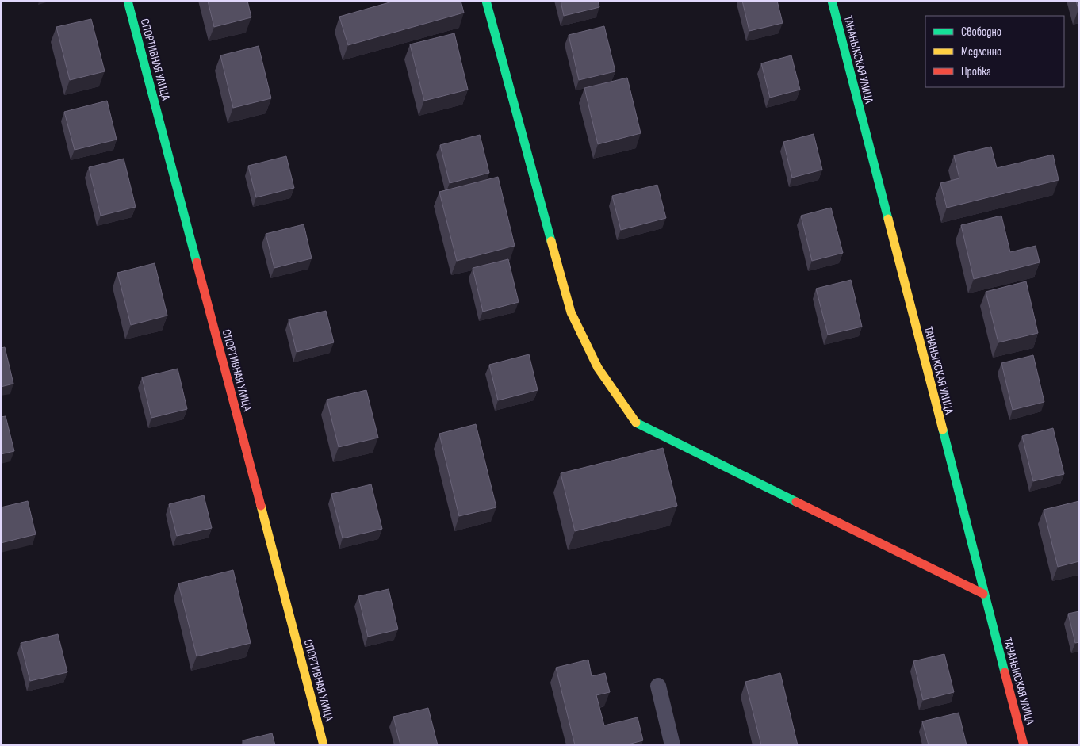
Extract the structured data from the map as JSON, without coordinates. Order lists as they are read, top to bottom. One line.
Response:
{"streets":{"street":["СПОРТИВНАЯ УЛИЦА","ТАНАНЫКСКАЯ УЛИЦА"]},"legend":["Свободно","Медленно","Пробка"]}
